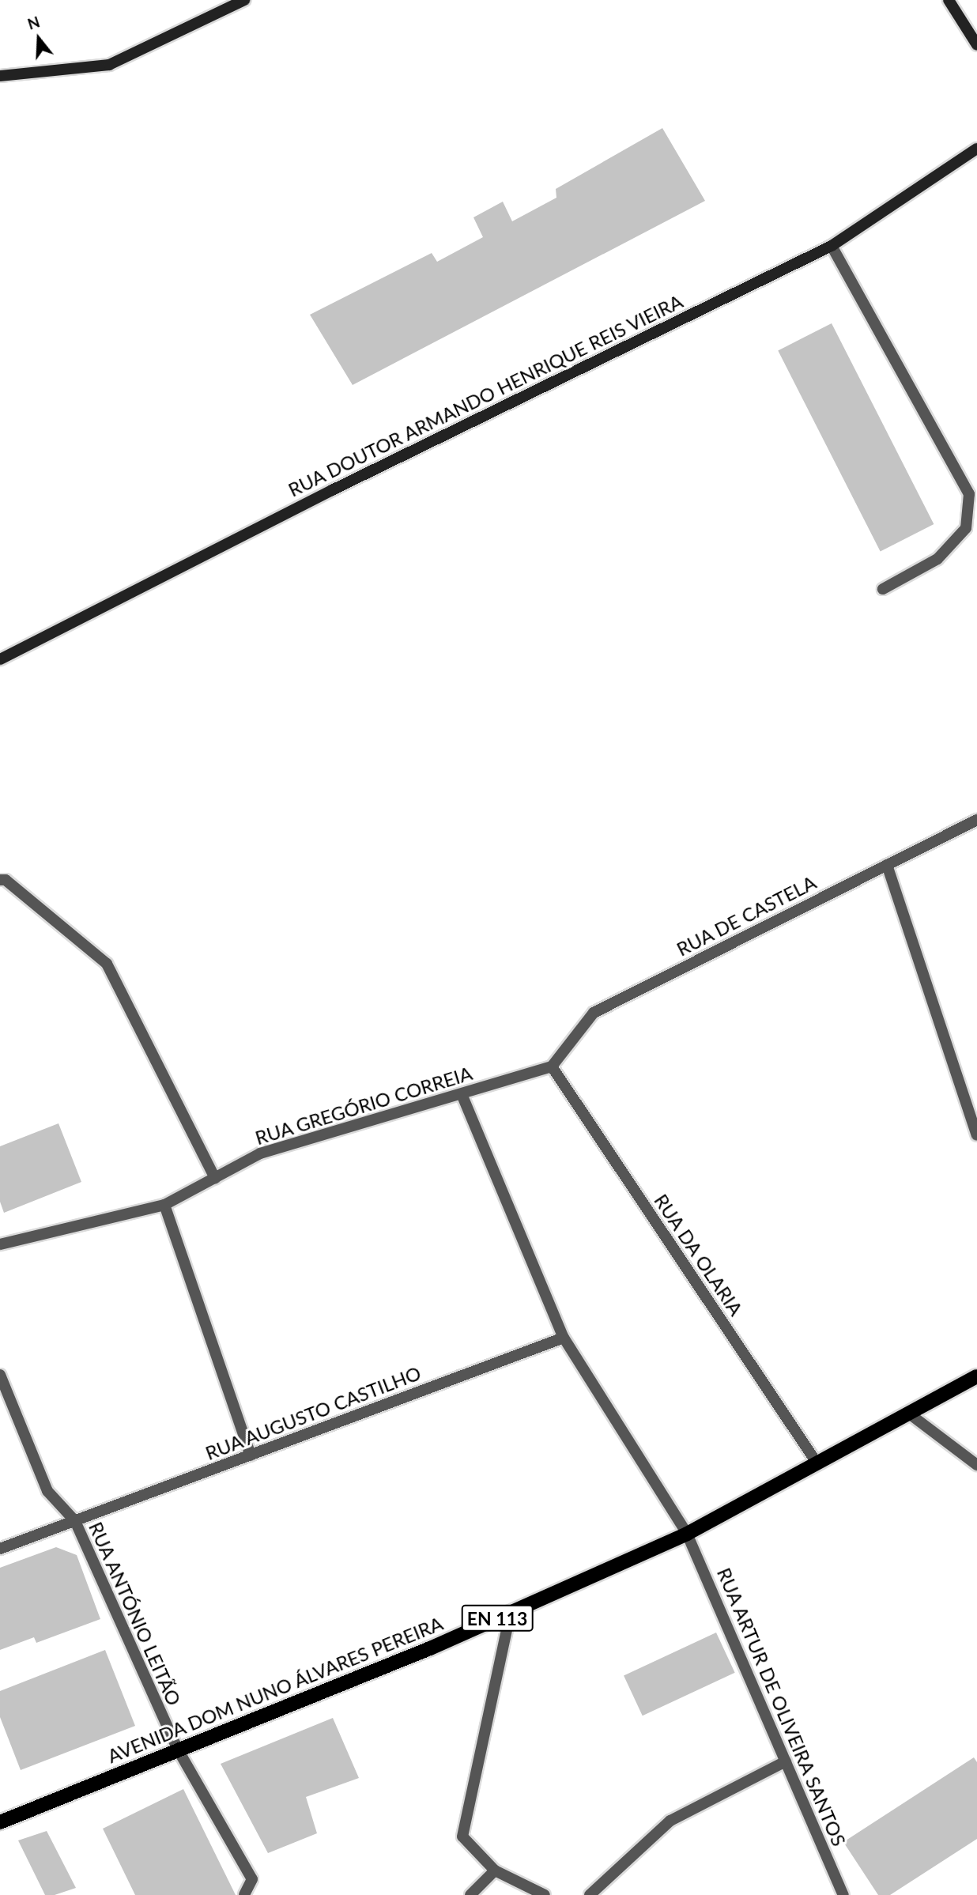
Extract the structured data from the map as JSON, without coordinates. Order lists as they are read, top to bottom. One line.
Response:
{"streets":{"main road":["EN 113","AVENIDA DOM NUNO ÁLVARES PEREIRA"],"street":["RUA DOUTOR ARMANDO HENRIQUE REIS VIEIRA","RUA DE CASTELA","RUA GREGÓRIO CORREIA","RUA DA OLARIA","RUA AUGUSTO CASTILHO","RUA ANTÓNIO LEITÃO","RUA ARTUR DE OLIVEIRA SANTOS"]},"crossings":[["RUA DE CASTELA","RUA GREGÓRIO CORREIA"],["RUA DE CASTELA","RUA DA OLARIA"],["RUA GREGÓRIO CORREIA","RUA DA OLARIA"],["RUA GREGÓRIO CORREIA","RUA ARTUR DE OLIVEIRA SANTOS"],["RUA DA OLARIA","AVENIDA DOM NUNO ÁLVARES PEREIRA"],["RUA AUGUSTO CASTILHO","RUA ANTÓNIO LEITÃO"],["RUA AUGUSTO CASTILHO","RUA ARTUR DE OLIVEIRA SANTOS"],["RUA ANTÓNIO LEITÃO","AVENIDA DOM NUNO ÁLVARES PEREIRA"],["AVENIDA DOM NUNO ÁLVARES PEREIRA","RUA ARTUR DE OLIVEIRA SANTOS"]],"north":"top"}
